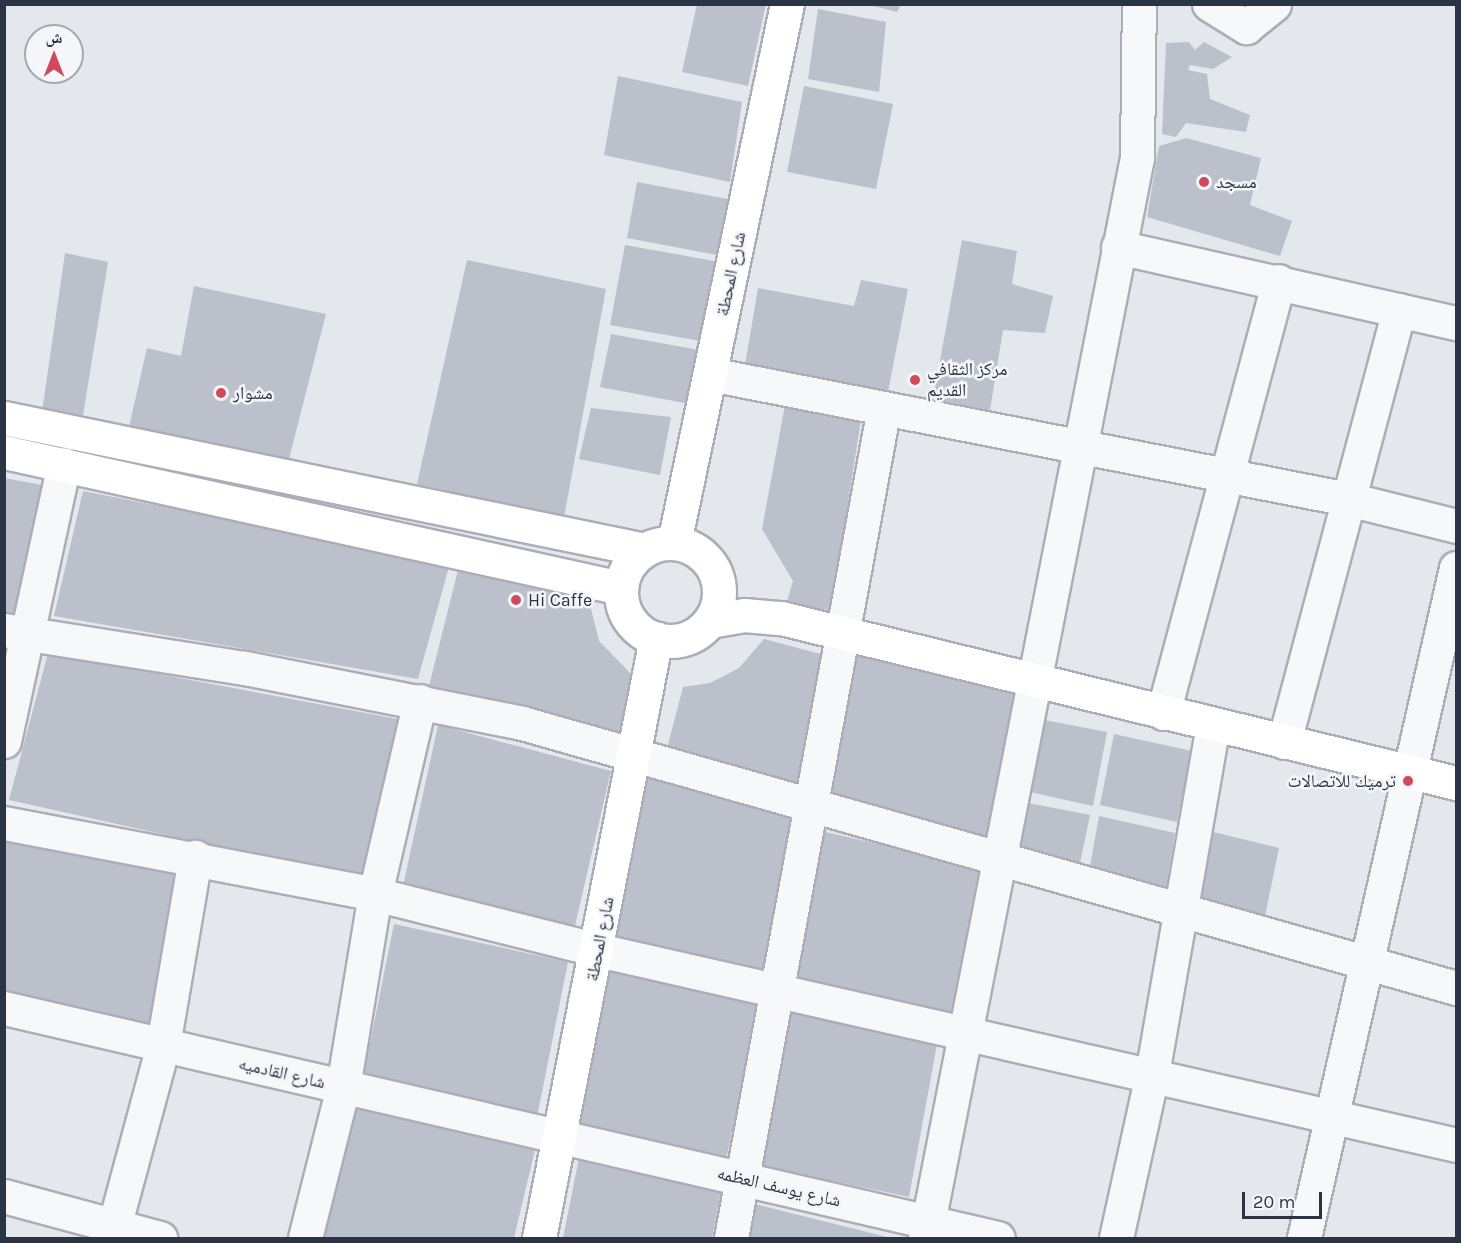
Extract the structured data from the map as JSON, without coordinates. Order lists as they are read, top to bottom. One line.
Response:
{"streets":{"main road":["شارع المحطة"],"street":["شارع القادميه","شارع يوسف العظمه"]},"crossings":[["شارع المحطة","شارع القادميه"],["شارع المحطة","شارع يوسف العظمه"],["شارع القادميه","شارع يوسف العظمه"]],"places":["مسجد","مركز الثقافي القديم","مشوار","Hi Caffe","ترميك للاتصالات"],"scale_bar":"20 m","north":"top"}
